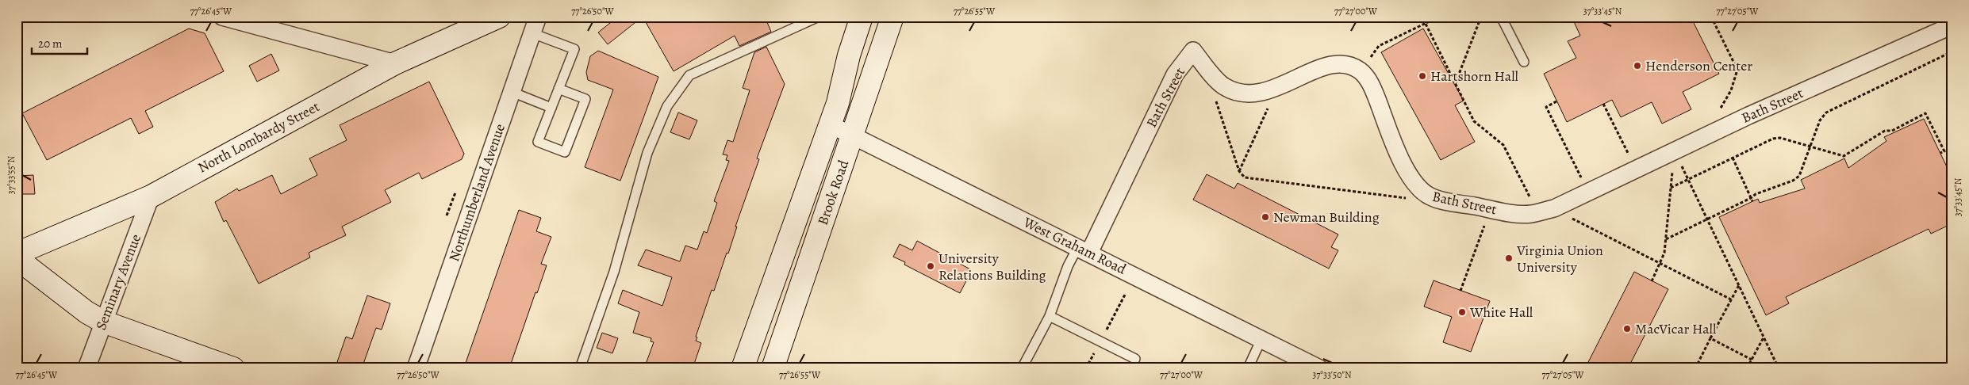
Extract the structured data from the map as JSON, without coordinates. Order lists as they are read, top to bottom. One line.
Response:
{"streets":{"main road":["North Lombardy Street","Brook Road"],"street":["Bath Street","Northumberland Avenue","West Graham Road","Seminary Avenue"]},"crossings":[["Bath Street","West Graham Road"],["North Lombardy Street","Seminary Avenue"],["Brook Road","West Graham Road"]],"places":["Henderson Center","Hartshorn Hall","Newman Building","Virginia Union University","University Relations Building","White Hall","MacVicar Hall"],"scale_bar":"20 m","coordinates":["77°26'45\"W","77°26'50\"W","77°26'55\"W","77°27'00\"W","37°33'45\"N","77°27'05\"W","37°33'55\"N","37°33'50\"N"]}
